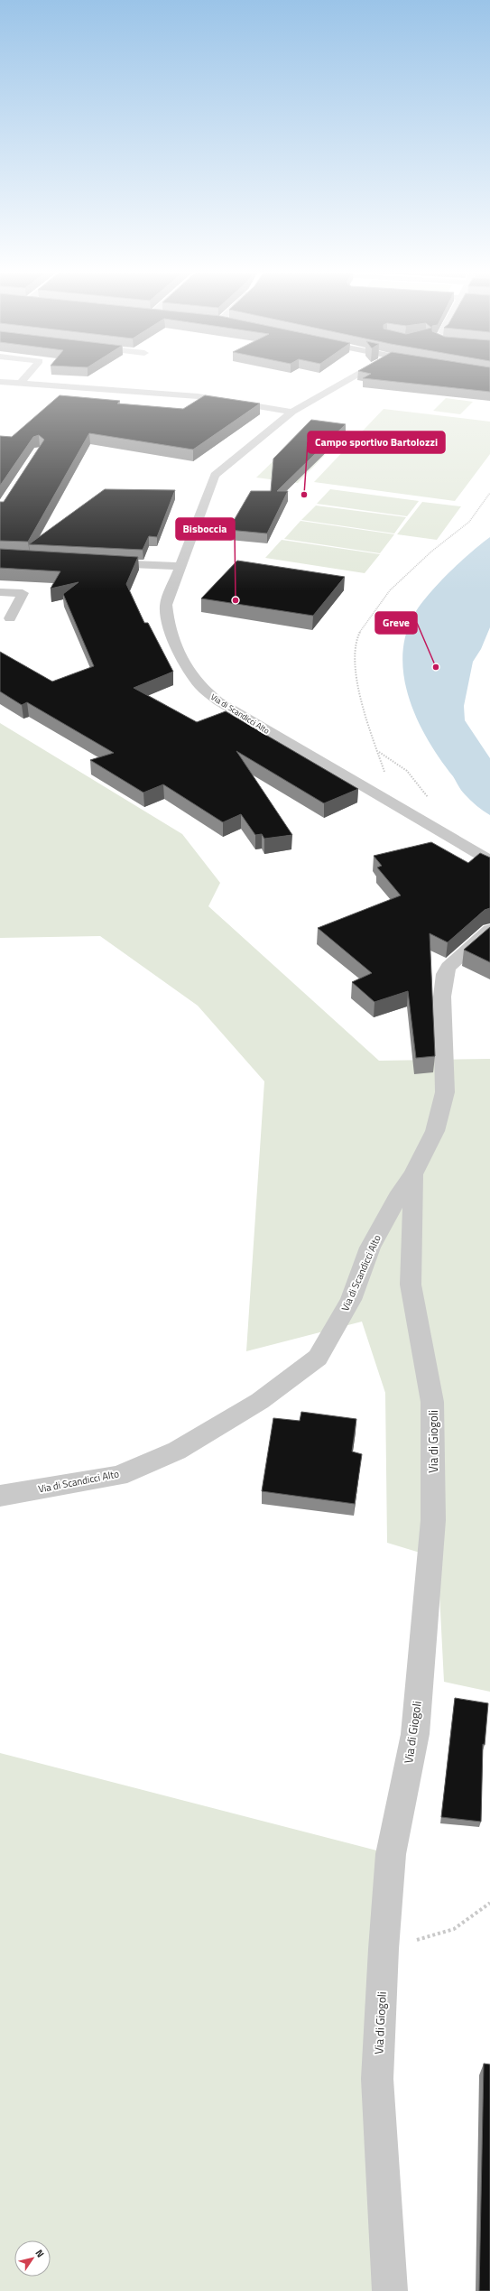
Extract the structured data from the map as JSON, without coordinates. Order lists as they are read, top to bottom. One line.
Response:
{"streets":{"street":["Via di Scandicci Alto","Via di Giogoli"]},"crossings":[["Via di Scandicci Alto","Via di Giogoli"]],"places":["Campo sportivo Bartolozzi","Bisboccia","Greve"],"north":"top right"}
